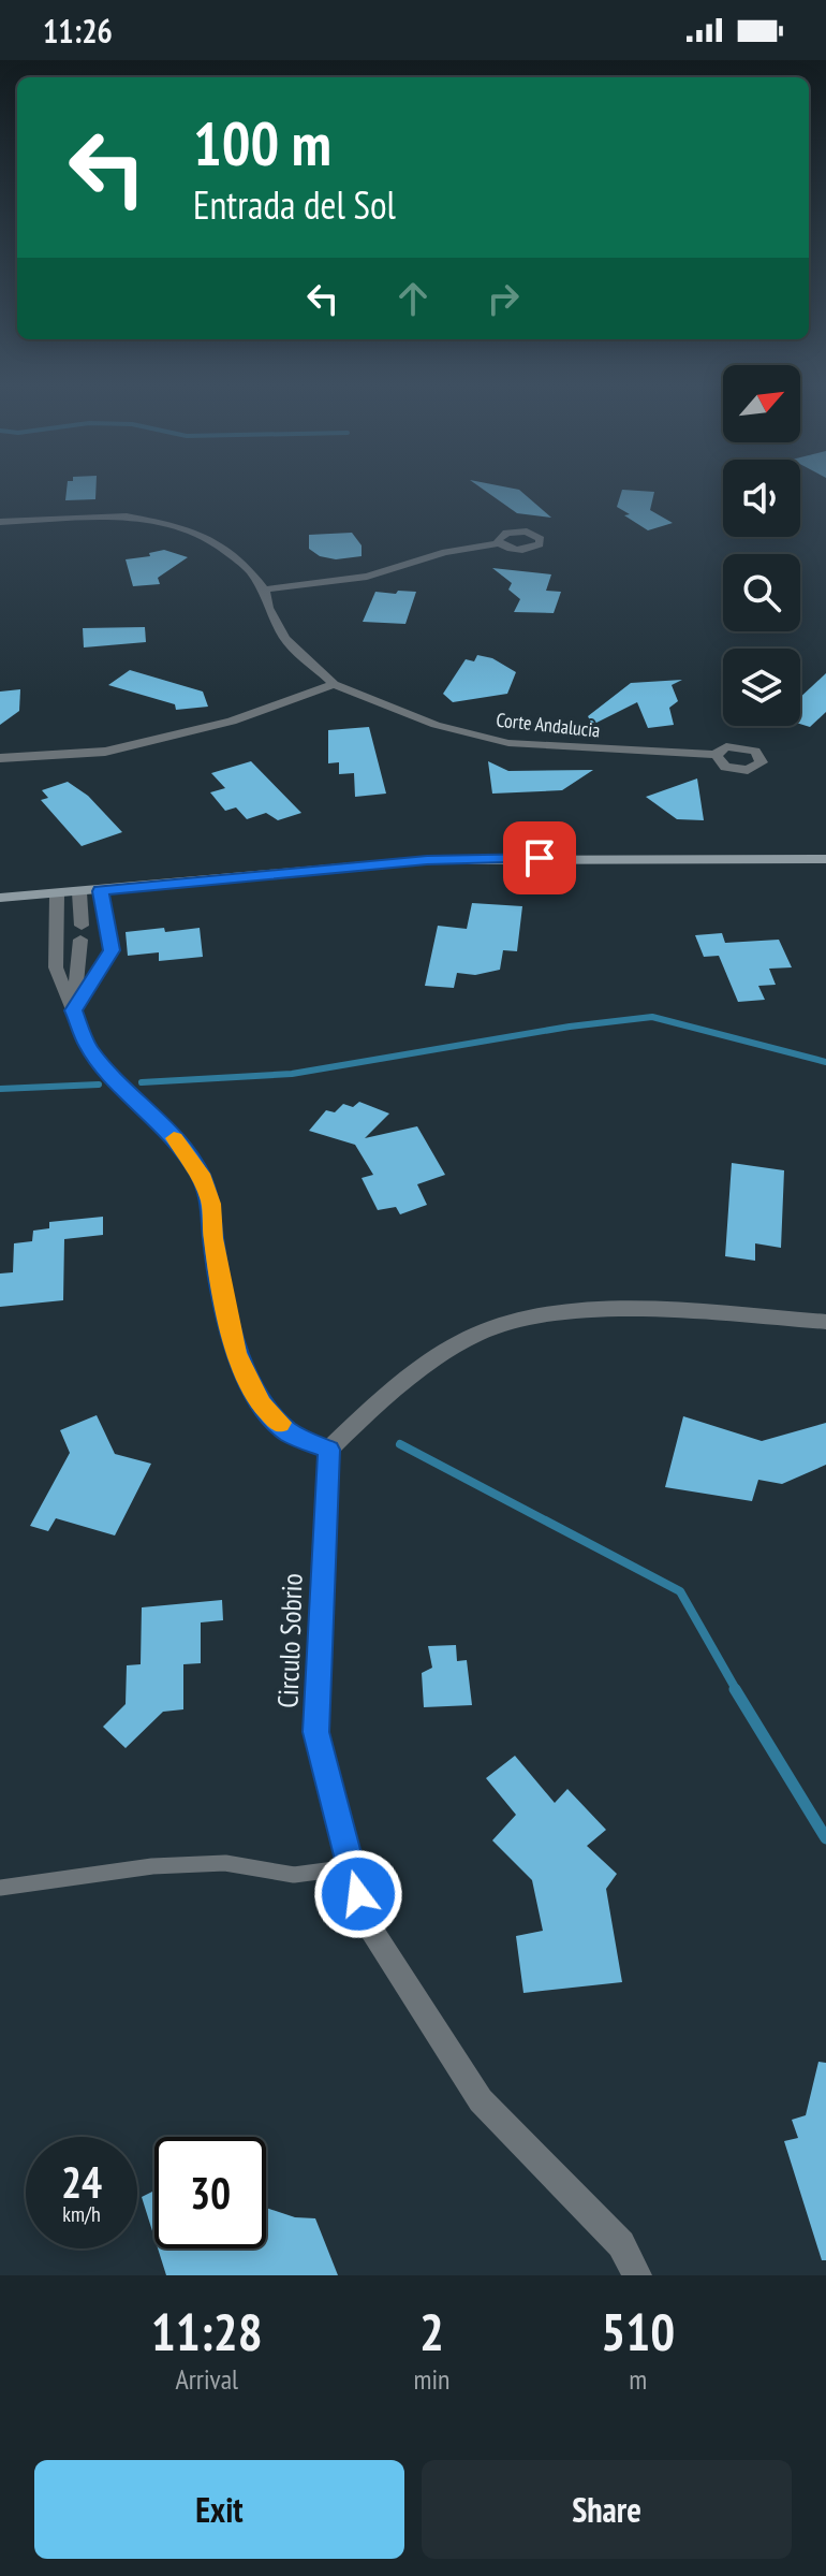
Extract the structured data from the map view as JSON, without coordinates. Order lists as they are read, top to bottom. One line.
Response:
{"streets":{"street":["Corte Andalucia","Circulo Sobrio"]},"north":"top right","page":{"status":"11:26","turn":["100 m","Entrada del Sol"],"speed":"24 km/h","limit":"30","eta":["11:28","Arrival","2","min","510","m"],"buttons":["Exit","Share"]}}
